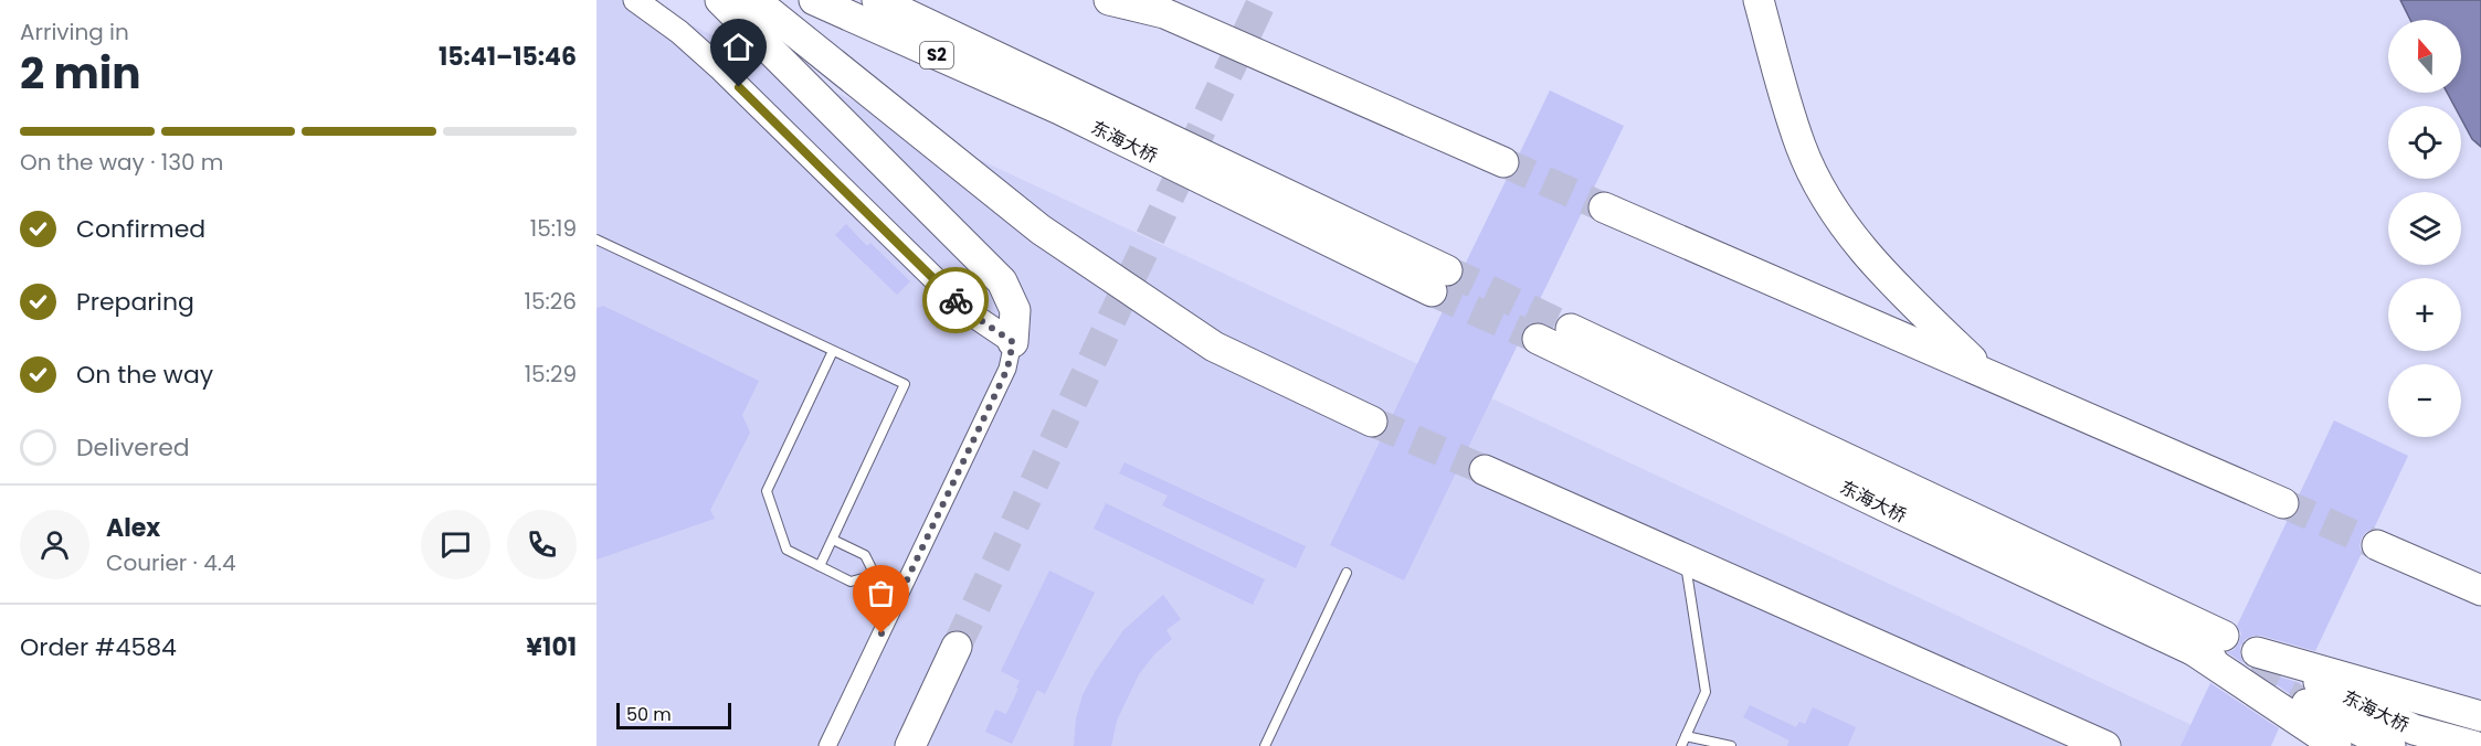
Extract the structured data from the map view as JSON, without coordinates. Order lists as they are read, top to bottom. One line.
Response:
{"streets":{"highway":["S2","东海大桥"]},"scale_bar":"50 m","north":"top","page":{"heading":["2 min","Arriving in","15:41–15:46"],"panel":["Alex","Courier · 4.4","Order #4584","¥101"],"map_buttons":["+","−"],"bar":"On the way · 130 m","list":[["Confirmed","15:19"],["Preparing","15:26"],["On the way","15:29"],"Delivered"],"scale":"50 m"}}
